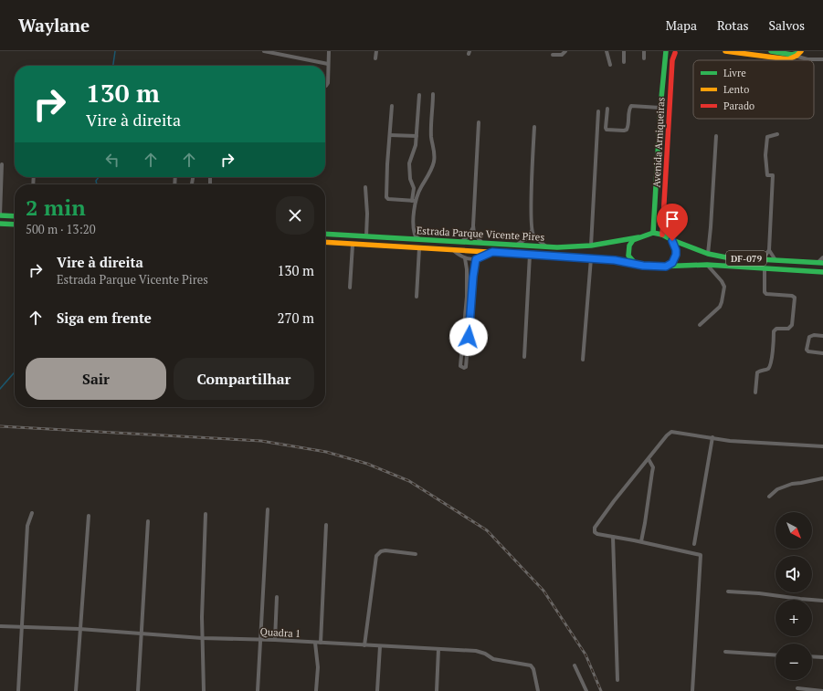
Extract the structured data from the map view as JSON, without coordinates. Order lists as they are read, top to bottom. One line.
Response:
{"streets":{"main road":["Avenida Arniqueiras","Estrada Parque Vicente Pires","DF-079"],"street":["Quadra 1"]},"crossings":[["Avenida Arniqueiras","Estrada Parque Vicente Pires"],["Avenida Arniqueiras","DF-079"],["Estrada Parque Vicente Pires","DF-079"]],"legend":["Livre","Lento","Parado"],"north":"bottom right","page":{"header":"Waylane","nav":["Mapa","Rotas","Salvos"],"turn":["130 m","Vire à direita"],"heading":["2 min","500 m · 13:20"],"list":[{"name":"Vire à direita","note":"Estrada Parque Vicente Pires","value":"130 m"},{"name":"Siga em frente","value":"270 m"}],"buttons":["Sair","Compartilhar"],"map_buttons":["+","−"]}}
